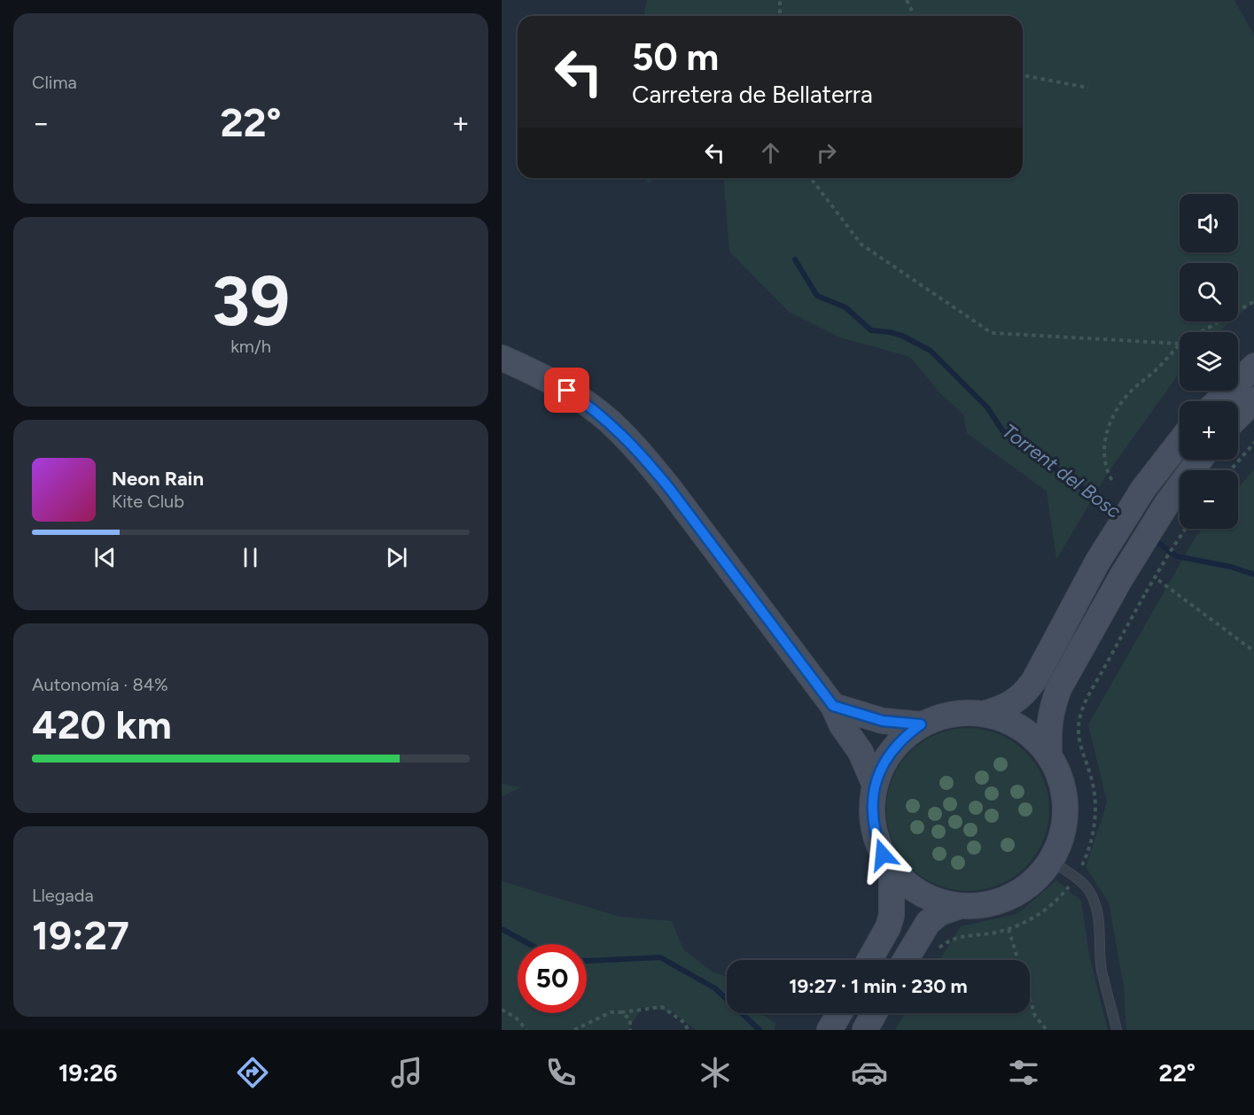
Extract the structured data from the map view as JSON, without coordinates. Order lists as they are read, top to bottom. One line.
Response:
{"water":["Torrent del Bosc"],"page":{"tile":["Clima",["39","km/h"],["Autonomía · 84%","420 km"],["Llegada","19:27"]],"turn":["50 m","Carretera de Bellaterra"],"heat":["−","22°","+"],"map_buttons":["+","−"],"song":["Neon Rain","Kite Club"],"limit":"50","trip":"19:27 · 1 min · 230 m","tabs":["19:26","22°"]}}
